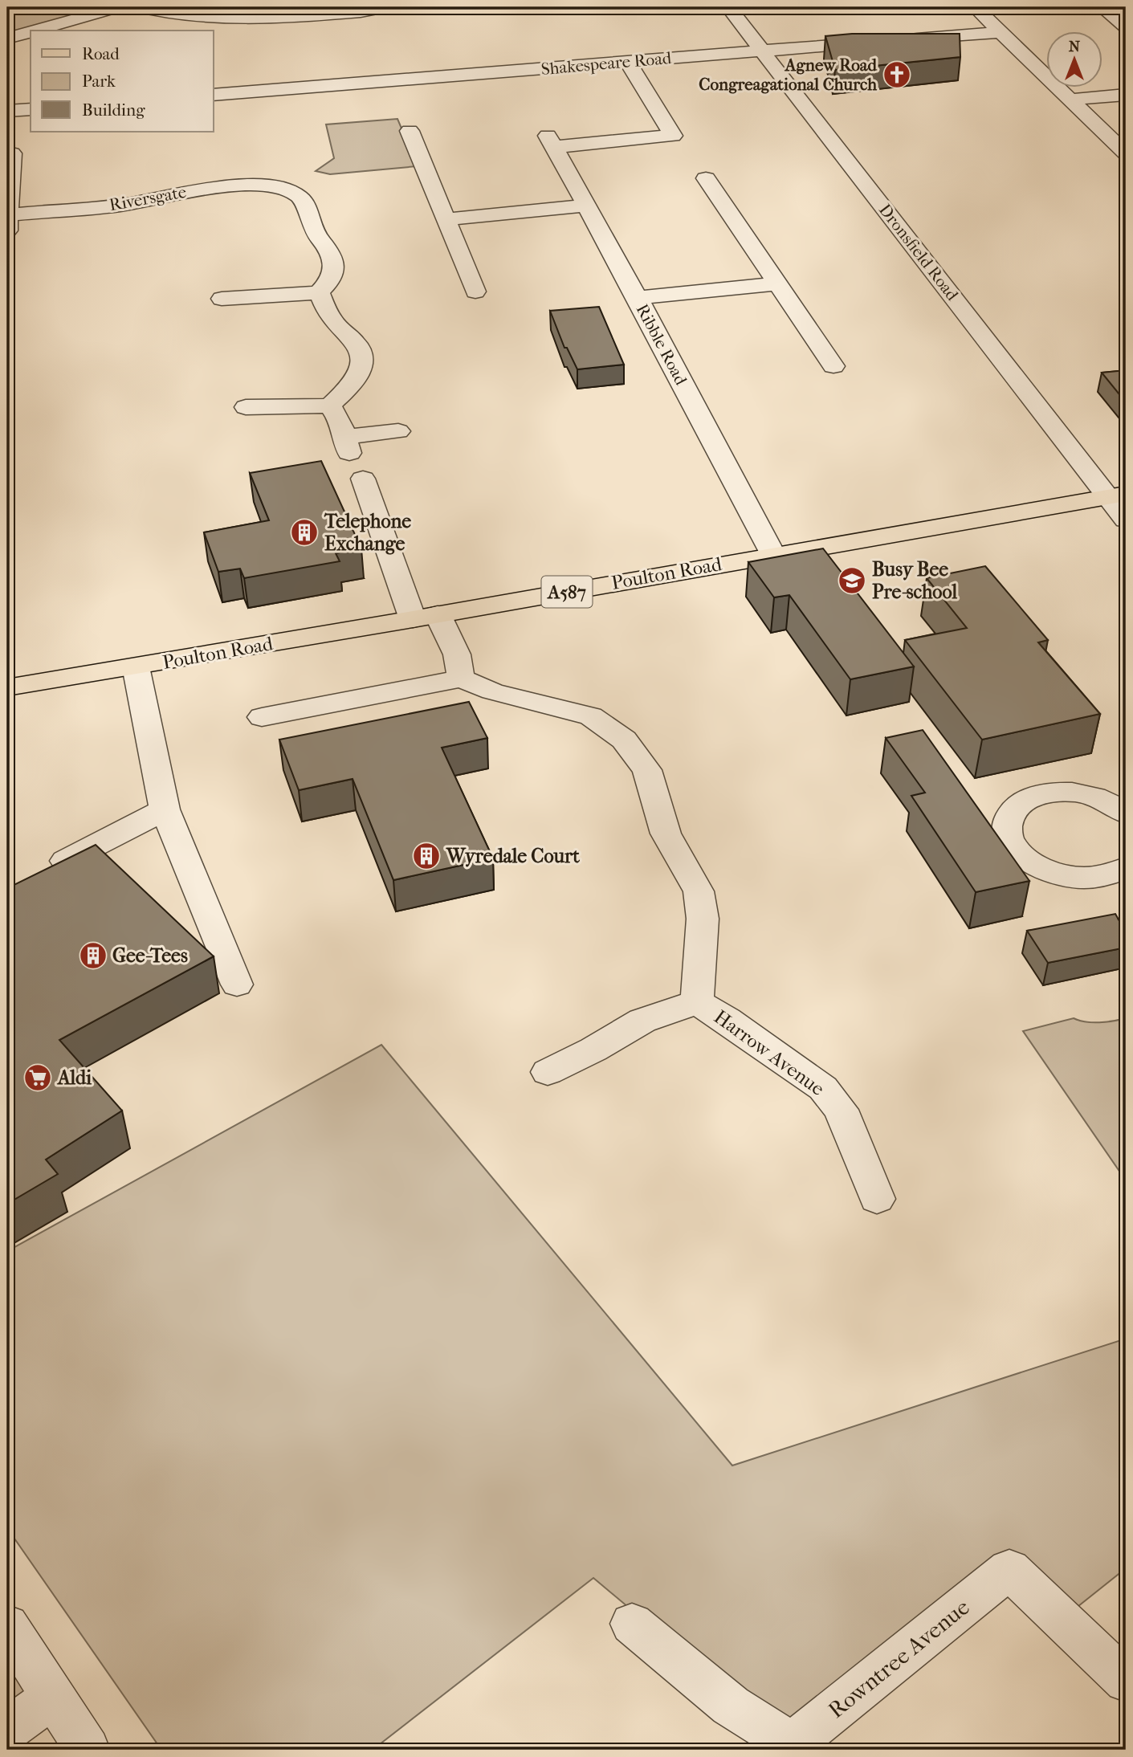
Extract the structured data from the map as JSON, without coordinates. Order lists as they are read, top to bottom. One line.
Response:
{"streets":{"main road":["Poulton Road","A587"],"street":["Shakespeare Road","Riversgate","Dronsfield Road","Ribble Road","Harrow Avenue","Rowntree Avenue"]},"crossings":[["Shakespeare Road","Dronsfield Road"],["Shakespeare Road","Ribble Road"],["Dronsfield Road","Poulton Road"],["Ribble Road","Poulton Road"]],"places":{"church":["Agnew Road Congreagational Church"],"building":["Telephone Exchange","Wyredale Court","Gee-Tees"],"school or university":["Busy Bee Pre-school"],"supermarket":["Aldi"]},"legend":["Road","Park","Building"],"north":"top"}
